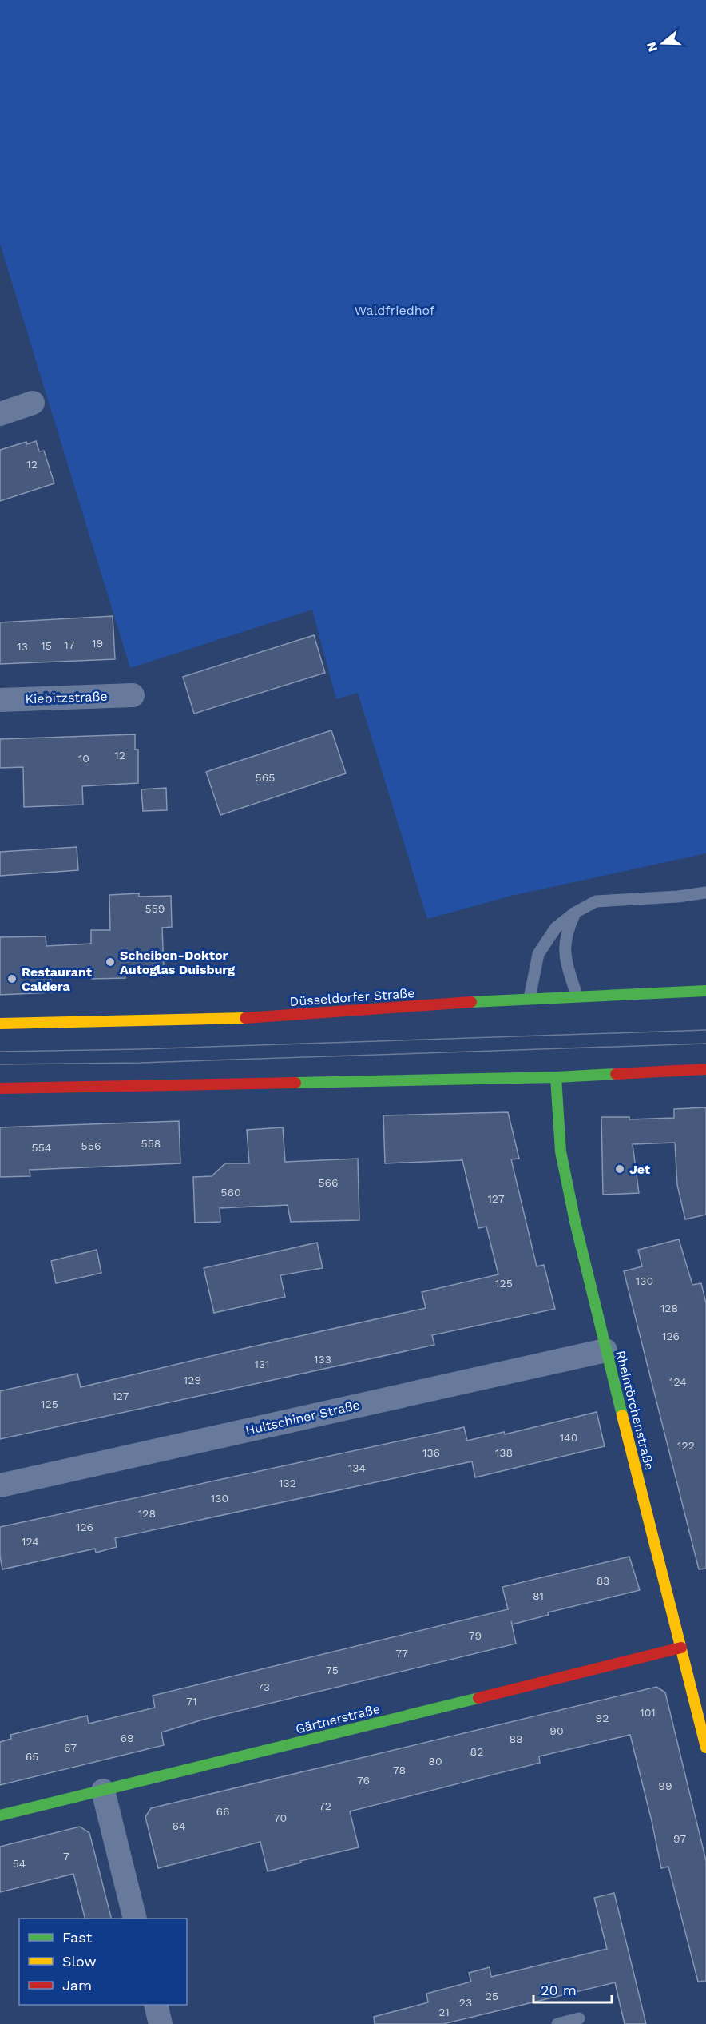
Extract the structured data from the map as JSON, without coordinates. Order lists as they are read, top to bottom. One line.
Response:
{"streets":{"main road":["Düsseldorfer Straße","Rheintörchenstraße","Gärtnerstraße"],"street":["Kiebitzstraße","Hultschiner Straße"]},"crossings":[["Rheintörchenstraße","Hultschiner Straße"],["Rheintörchenstraße","Gärtnerstraße"]],"parks":["Waldfriedhof"],"places":["Scheiben-Doktor Autoglas Duisburg","Restaurant Caldera","Jet"],"house_numbers":["12","19","17","15","13","12","10","565","559","558","556","554","566","560","127","130","125","128","126","133","131","129","124","127","125","140","122","136","138","134","132","130","128","126","124","83","81","79","77","75","73","71","101","92","90","69","88","67","82","65","80","78","76","99","72","66","70","64","97","7","54","25","23","21"],"legend":["Fast","Slow","Jam"],"scale_bar":"20 m","north":"left"}
